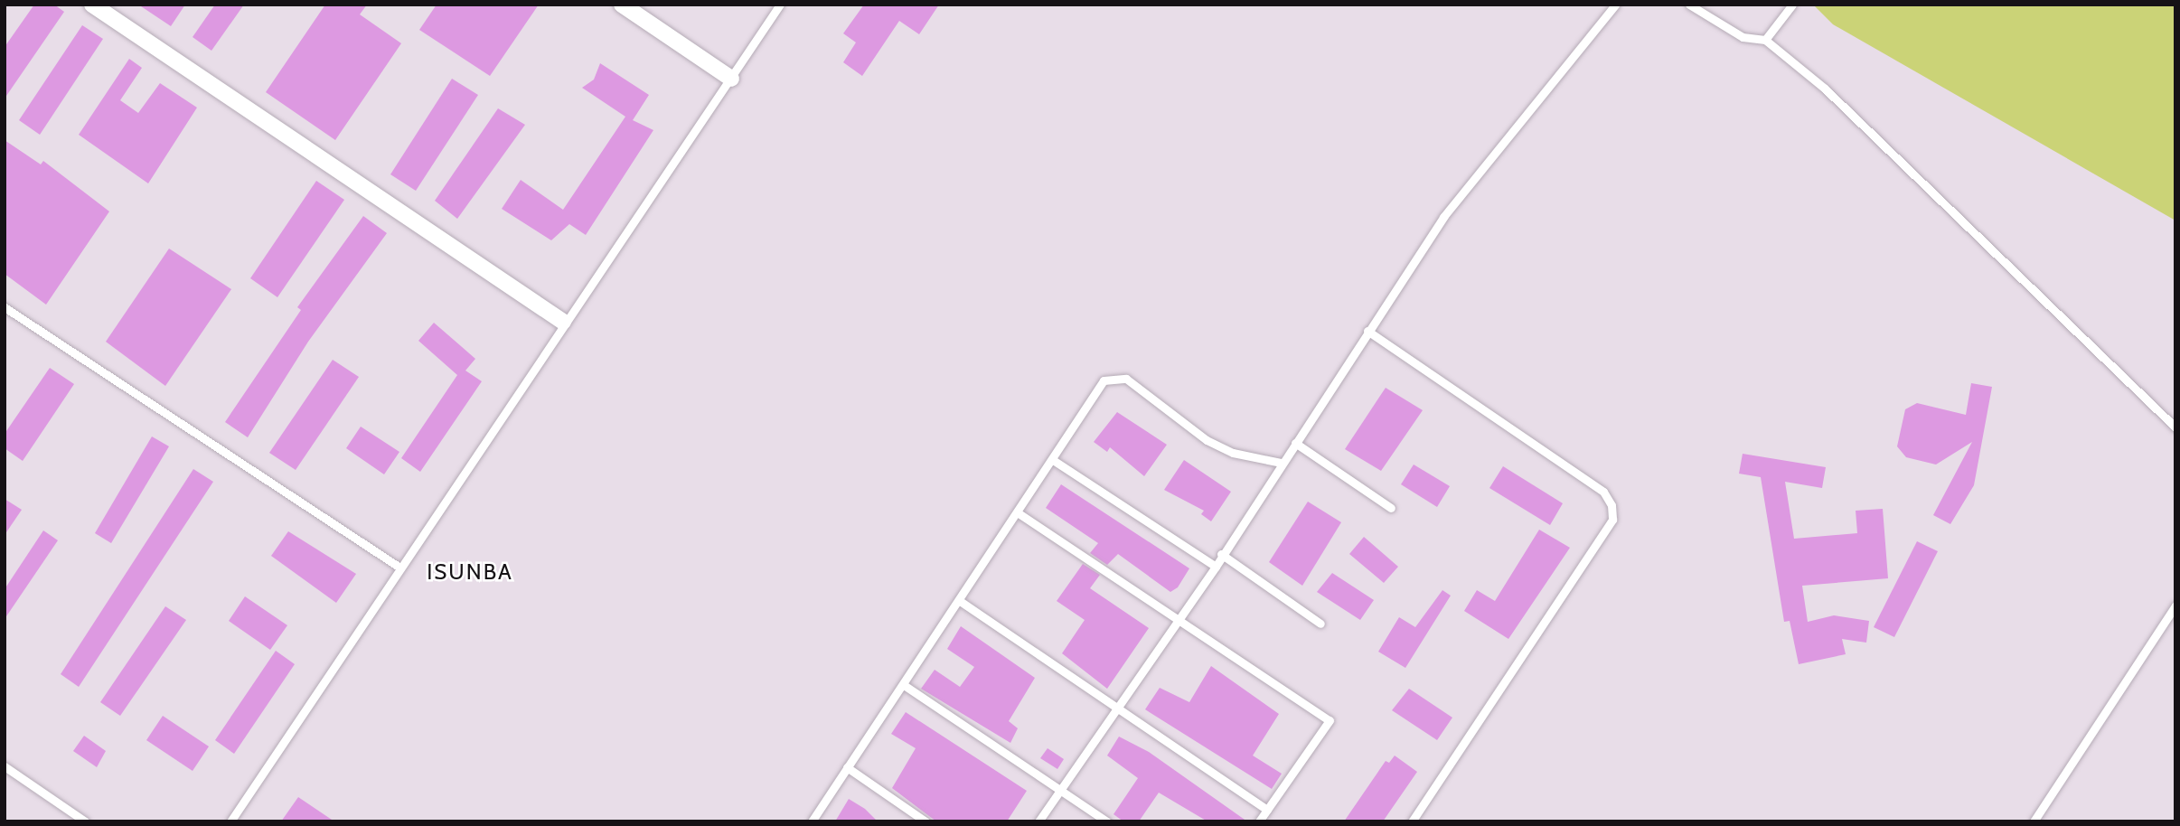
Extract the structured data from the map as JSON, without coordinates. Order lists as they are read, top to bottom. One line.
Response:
{"districts":["ISUNBA"]}
